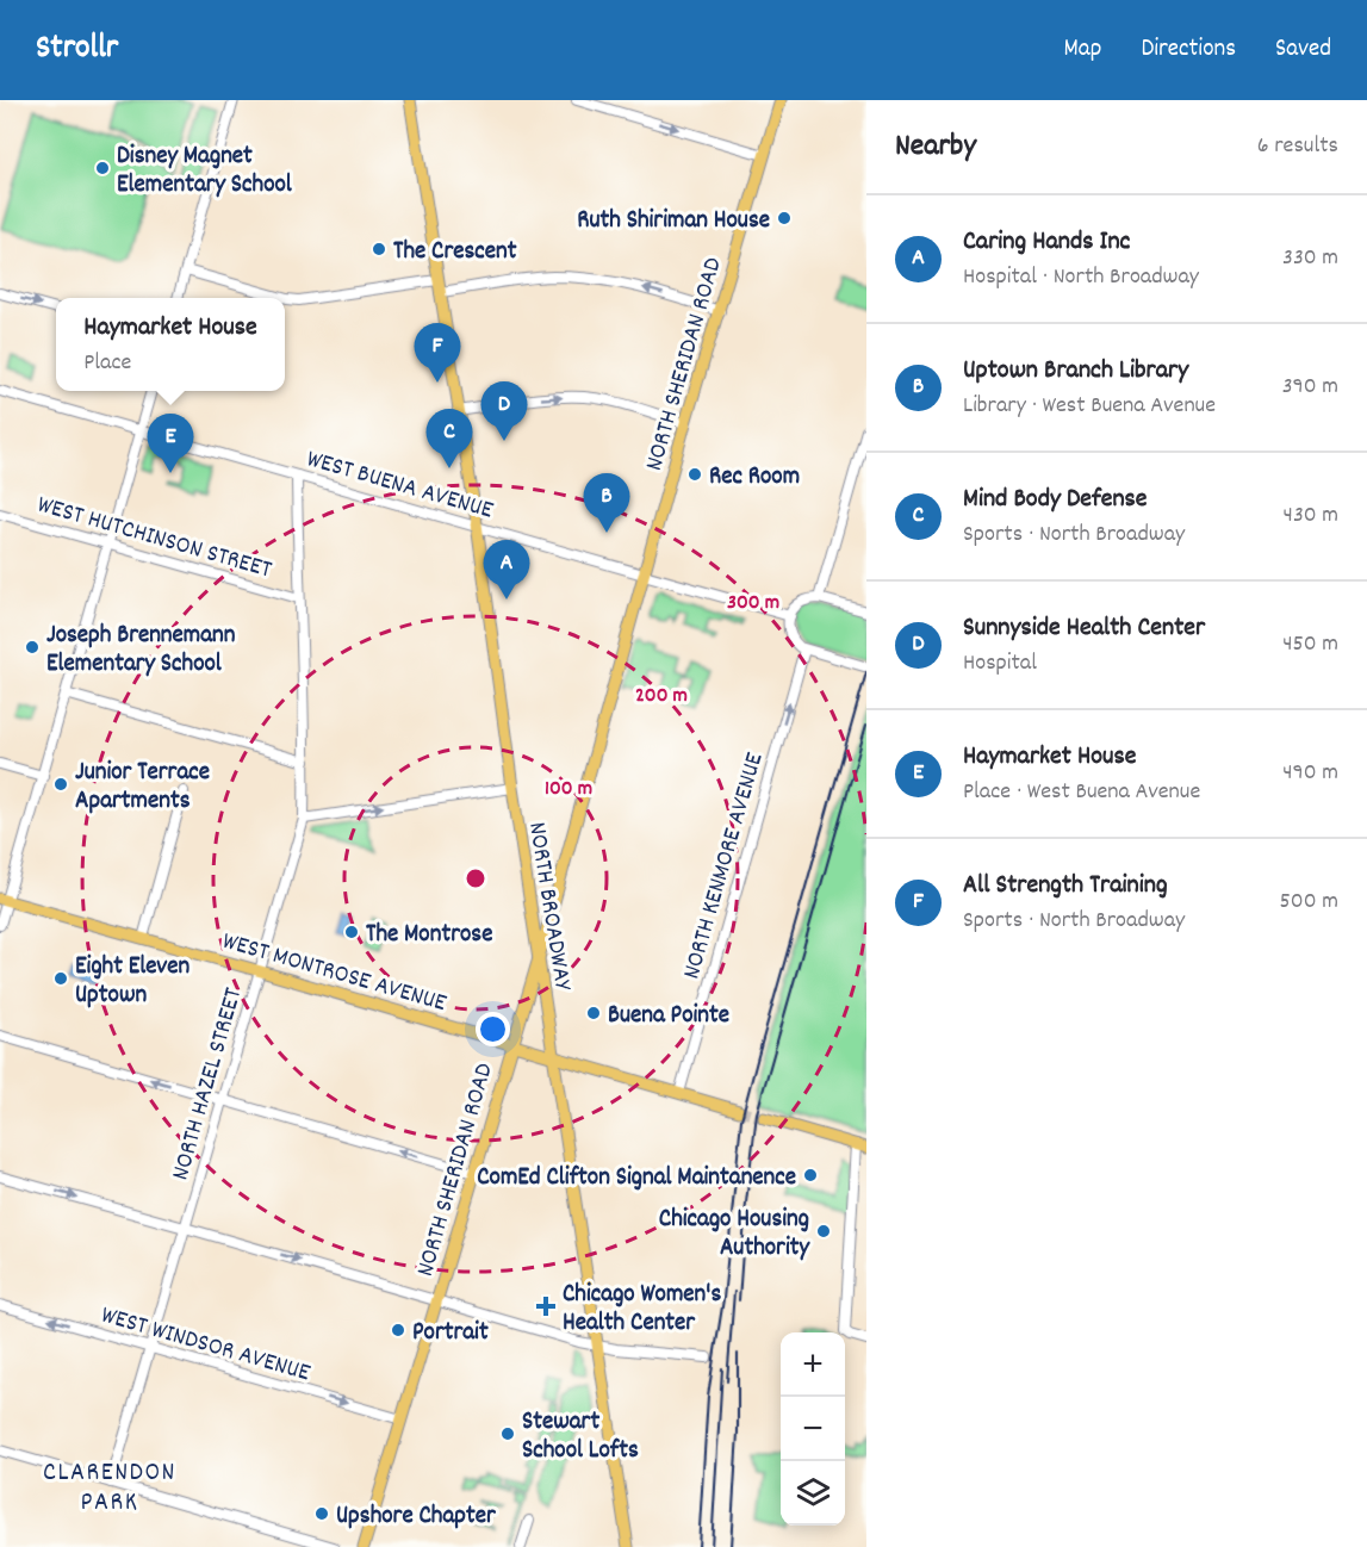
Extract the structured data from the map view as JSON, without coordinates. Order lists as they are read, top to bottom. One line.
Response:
{"streets":{"main road":["NORTH SHERIDAN ROAD","NORTH BROADWAY","WEST MONTROSE AVENUE"],"street":["WEST BUENA AVENUE","WEST HUTCHINSON STREET","NORTH KENMORE AVENUE","NORTH HAZEL STREET","WEST WINDSOR AVENUE"]},"crossings":[["NORTH SHERIDAN ROAD","WEST BUENA AVENUE"],["NORTH SHERIDAN ROAD","NORTH BROADWAY"],["NORTH SHERIDAN ROAD","WEST MONTROSE AVENUE"],["NORTH SHERIDAN ROAD","WEST WINDSOR AVENUE"],["WEST BUENA AVENUE","NORTH BROADWAY"],["WEST BUENA AVENUE","NORTH HAZEL STREET"],["WEST HUTCHINSON STREET","NORTH HAZEL STREET"],["NORTH KENMORE AVENUE","WEST MONTROSE AVENUE"],["NORTH BROADWAY","WEST MONTROSE AVENUE"],["WEST MONTROSE AVENUE","NORTH HAZEL STREET"],["NORTH HAZEL STREET","WEST WINDSOR AVENUE"]],"one_way":["NORTH KENMORE AVENUE"],"districts":["CLARENDON PARK"],"places":{"other":["Disney Magnet Elementary School","Ruth Shiriman House","The Crescent","Rec Room","Joseph Brennemann Elementary School","Junior Terrace Apartments","The Montrose","Eight Eleven Uptown","Buena Pointe","ComEd Clifton Signal Maintanence","Chicago Housing Authority","Portrait","Stewart School Lofts","Upshore Chapter"],"health":["Chicago Women's Health Center"]},"page":{"header":"Strollr","nav":["Map","Directions","Saved"],"heading":["Nearby","6 results"],"list":[{"mark":"A","name":"Caring Hands Inc","note":"Hospital · North Broadway","value":"330 m"},{"mark":"B","name":"Uptown Branch Library","note":"Library · West Buena Avenue","value":"390 m"},{"mark":"C","name":"Mind Body Defense","note":"Sports · North Broadway","value":"430 m"},{"mark":"D","name":"Sunnyside Health Center","note":"Hospital","value":"450 m"},{"mark":"E","name":"Haymarket House","note":"Place · West Buena Avenue","value":"490 m"},{"mark":"F","name":"All Strength Training","note":"Sports · North Broadway","value":"500 m"}],"popup":["Haymarket House","Place"],"pins":["F","D","C","E","B","A"],"map_buttons":["+","−"]},"rings":["300 m","200 m","100 m"]}
